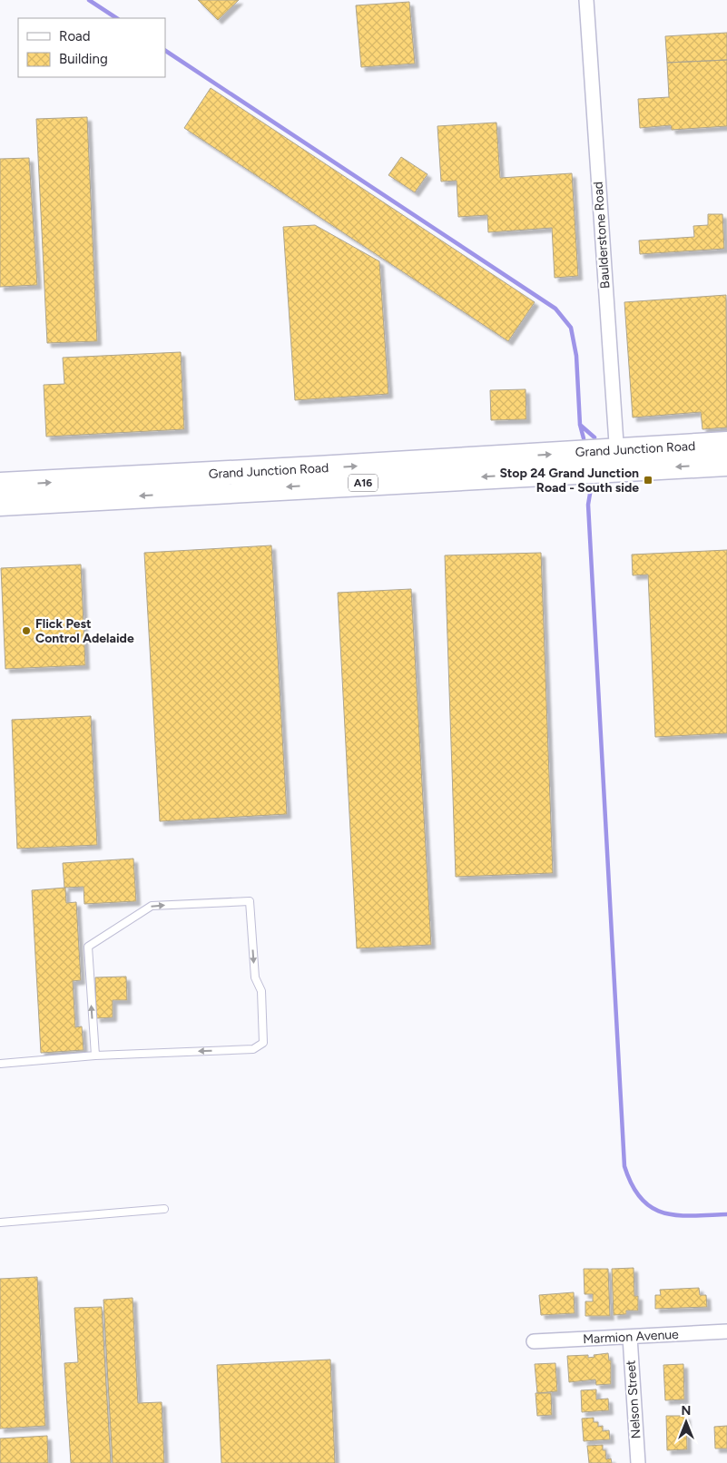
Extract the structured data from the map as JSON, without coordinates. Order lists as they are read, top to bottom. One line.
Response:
{"streets":{"highway":["Grand Junction Road","A16"],"street":["Baulderstone Road","Marmion Avenue","Nelson Street"]},"crossings":[["Baulderstone Road","Grand Junction Road"],["Marmion Avenue","Nelson Street"]],"places":{"transit":["Stop 24 Grand Junction Road - South side"],"other":["Flick Pest Control Adelaide"]},"legend":["Road","Building"],"north":"top"}
